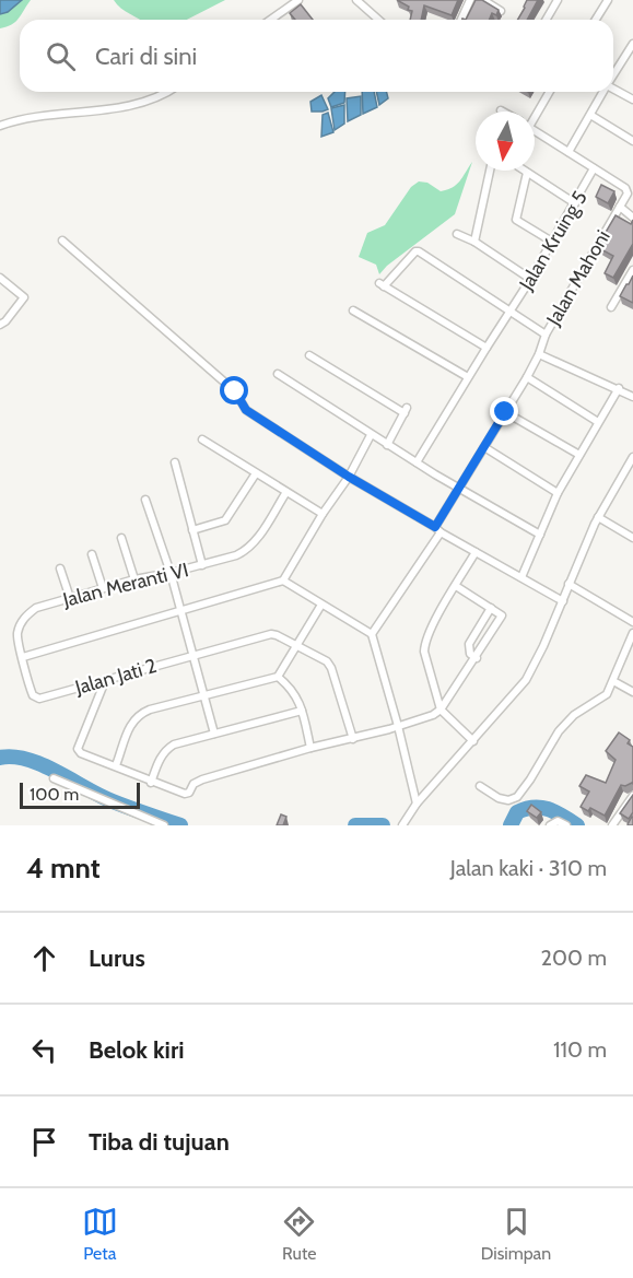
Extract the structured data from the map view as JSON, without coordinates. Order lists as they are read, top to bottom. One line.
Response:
{"streets":{"street":["Jalan Kruing 5","Jalan Mahoni","Jalan Meranti VI","Jalan Jati 2"]},"crossings":[["Jalan Meranti VI","Jalan Jati 2"]],"scale_bar":"100 m","north":"bottom","page":{"search":"Cari di sini","scale":"100 m","heading":["4 mnt","Jalan kaki · 310 m"],"list":[["Lurus","200 m"],["Belok kiri","110 m"],"Tiba di tujuan"],"nav":["Peta","Rute","Disimpan"]}}
